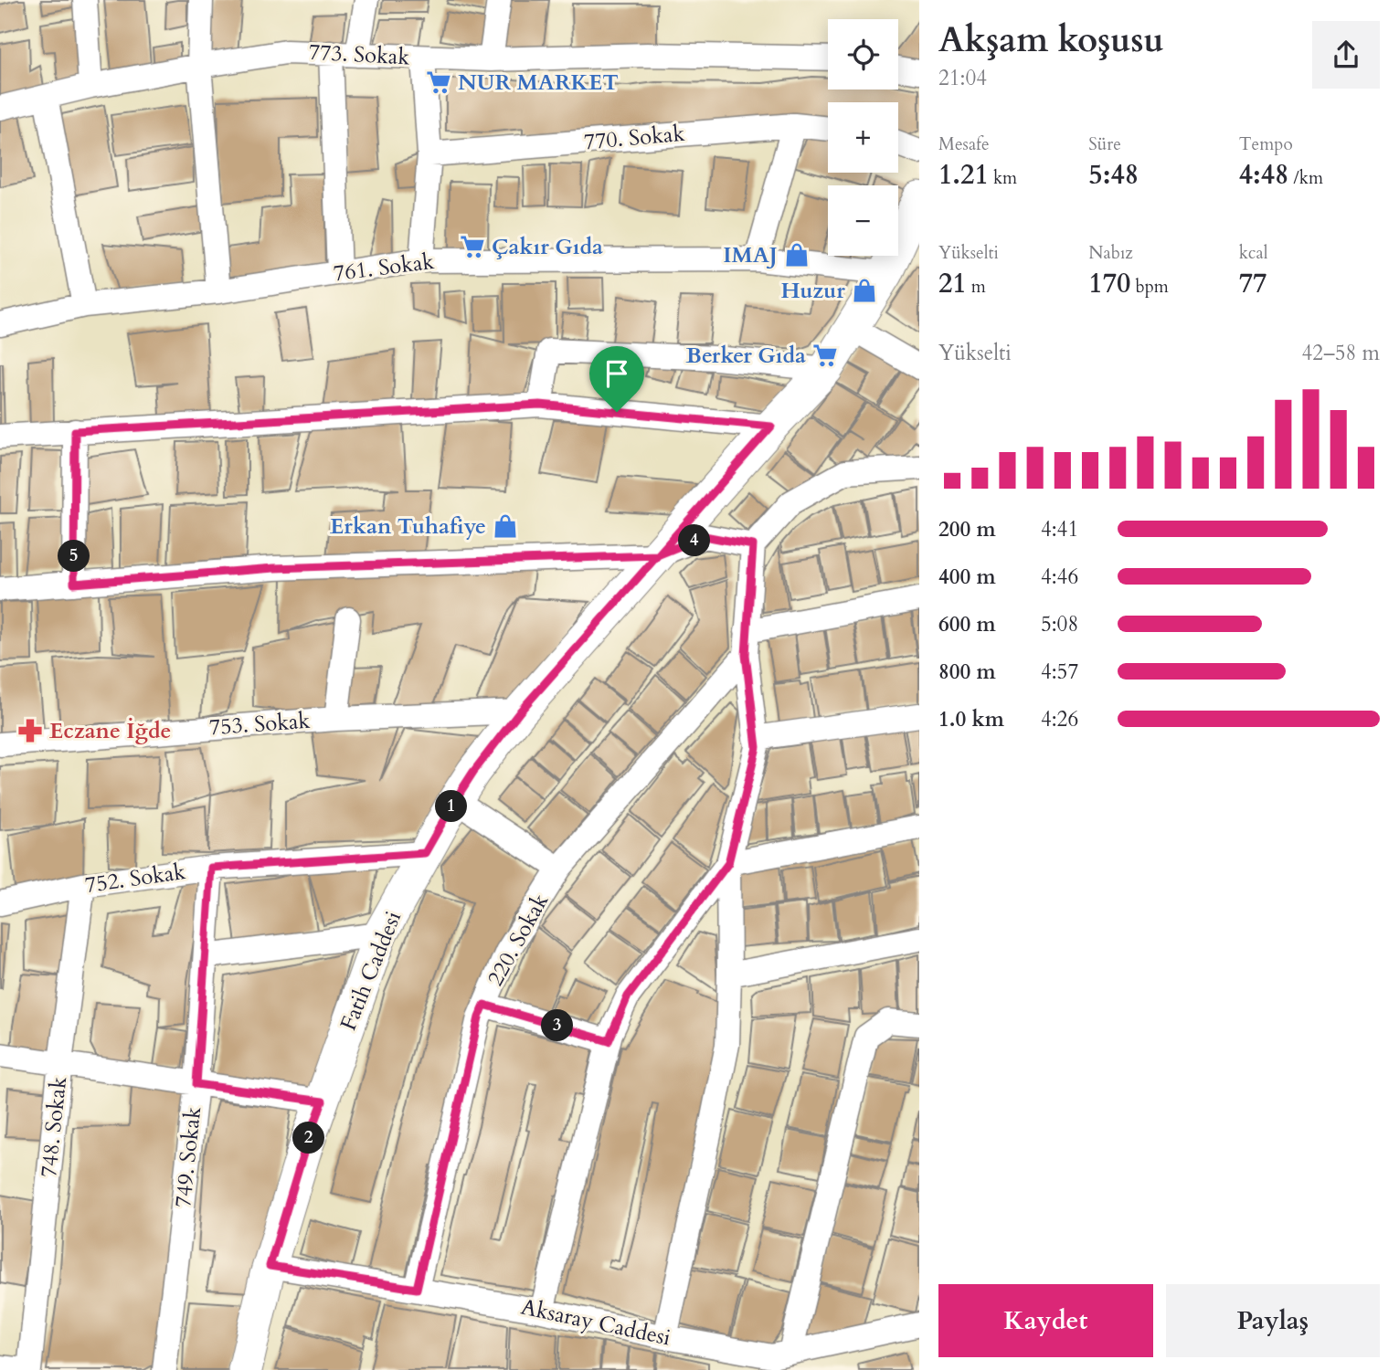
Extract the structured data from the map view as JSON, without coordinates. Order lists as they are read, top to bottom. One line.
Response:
{"streets":{"main road":["Fatih Caddesi"],"street":["773. Sokak","770. Sokak","761. Sokak","753. Sokak","752. Sokak","220. Sokak","748. Sokak","749. Sokak","Aksaray Caddesi"]},"crossings":[["761. Sokak","Fatih Caddesi"],["753. Sokak","Fatih Caddesi"],["752. Sokak","Fatih Caddesi"],["752. Sokak","748. Sokak"],["752. Sokak","749. Sokak"],["220. Sokak","Aksaray Caddesi"],["Fatih Caddesi","Aksaray Caddesi"]],"places":{"supermarket":["NUR MARKET","Çakır Gıda","Berker Gıda"],"shop":["IMAJ","Huzur","Erkan Tuhafiye"],"pharmacy":["Eczane İğde"]},"page":{"heading":["Akşam koşusu","21:04"],"map_buttons":["+","−"],"stats":[["Mesafe","1.21 km"],["Süre","5:48"],["Tempo","4:48 /km"],["Yükselti","21 m"],["Nabız","170 bpm"],["kcal","77"]],"chart":["Yükselti","42–58 m"],"list":[{"name":"200 m","note":"4:41"},{"name":"400 m","note":"4:46"},{"name":"600 m","note":"5:08"},{"name":"800 m","note":"4:57"},{"name":"1.0 km","note":"4:26"}],"pins":["4","5","1","3","2"],"buttons":["Kaydet","Paylaş"]}}
